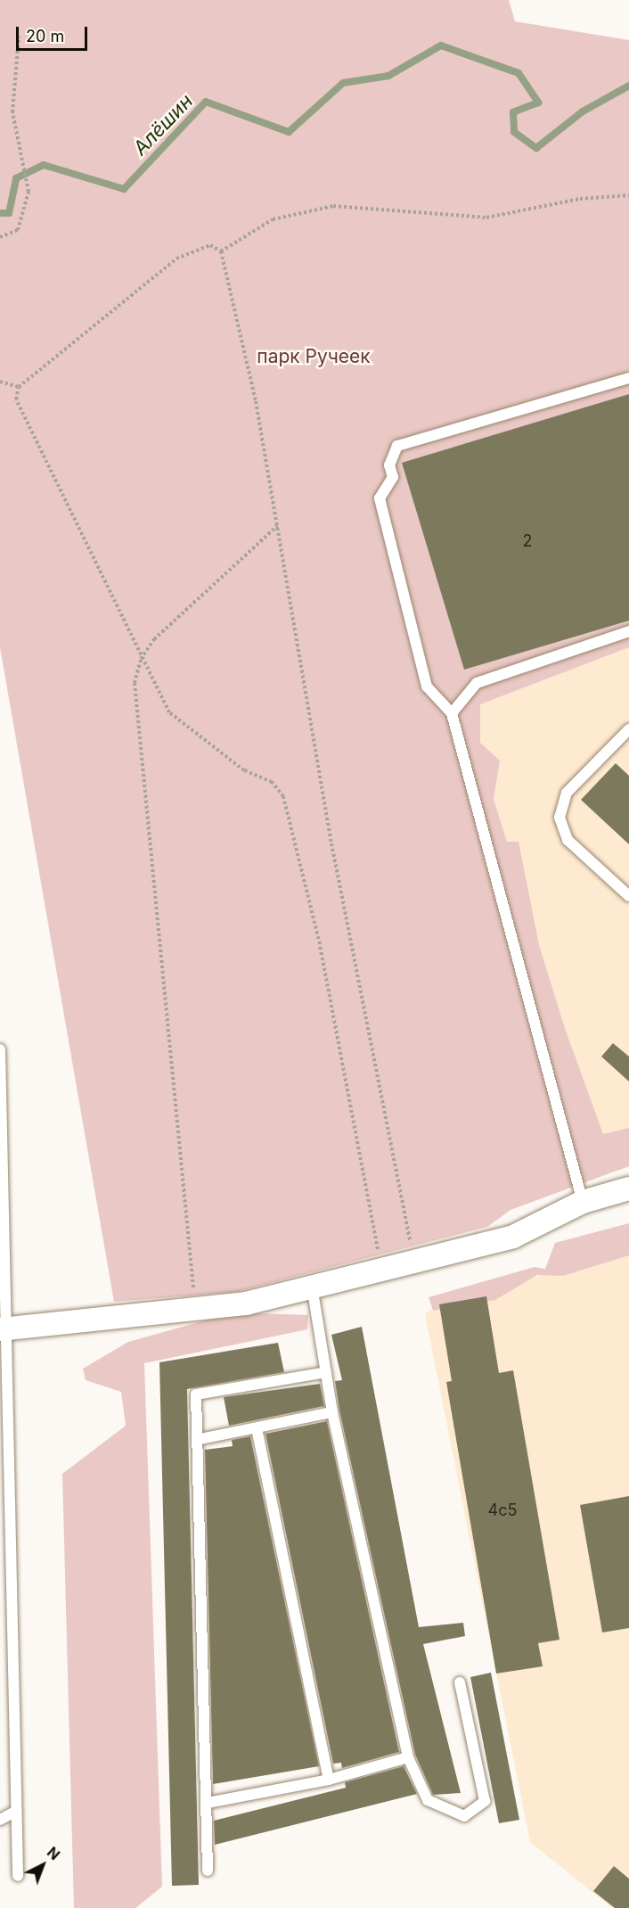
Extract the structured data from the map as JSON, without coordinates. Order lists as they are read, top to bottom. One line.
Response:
{"water":["Алёшин"],"parks":["парк Ручеек"],"house_numbers":["2","4с5"],"scale_bar":"20 m","north":"top right"}
